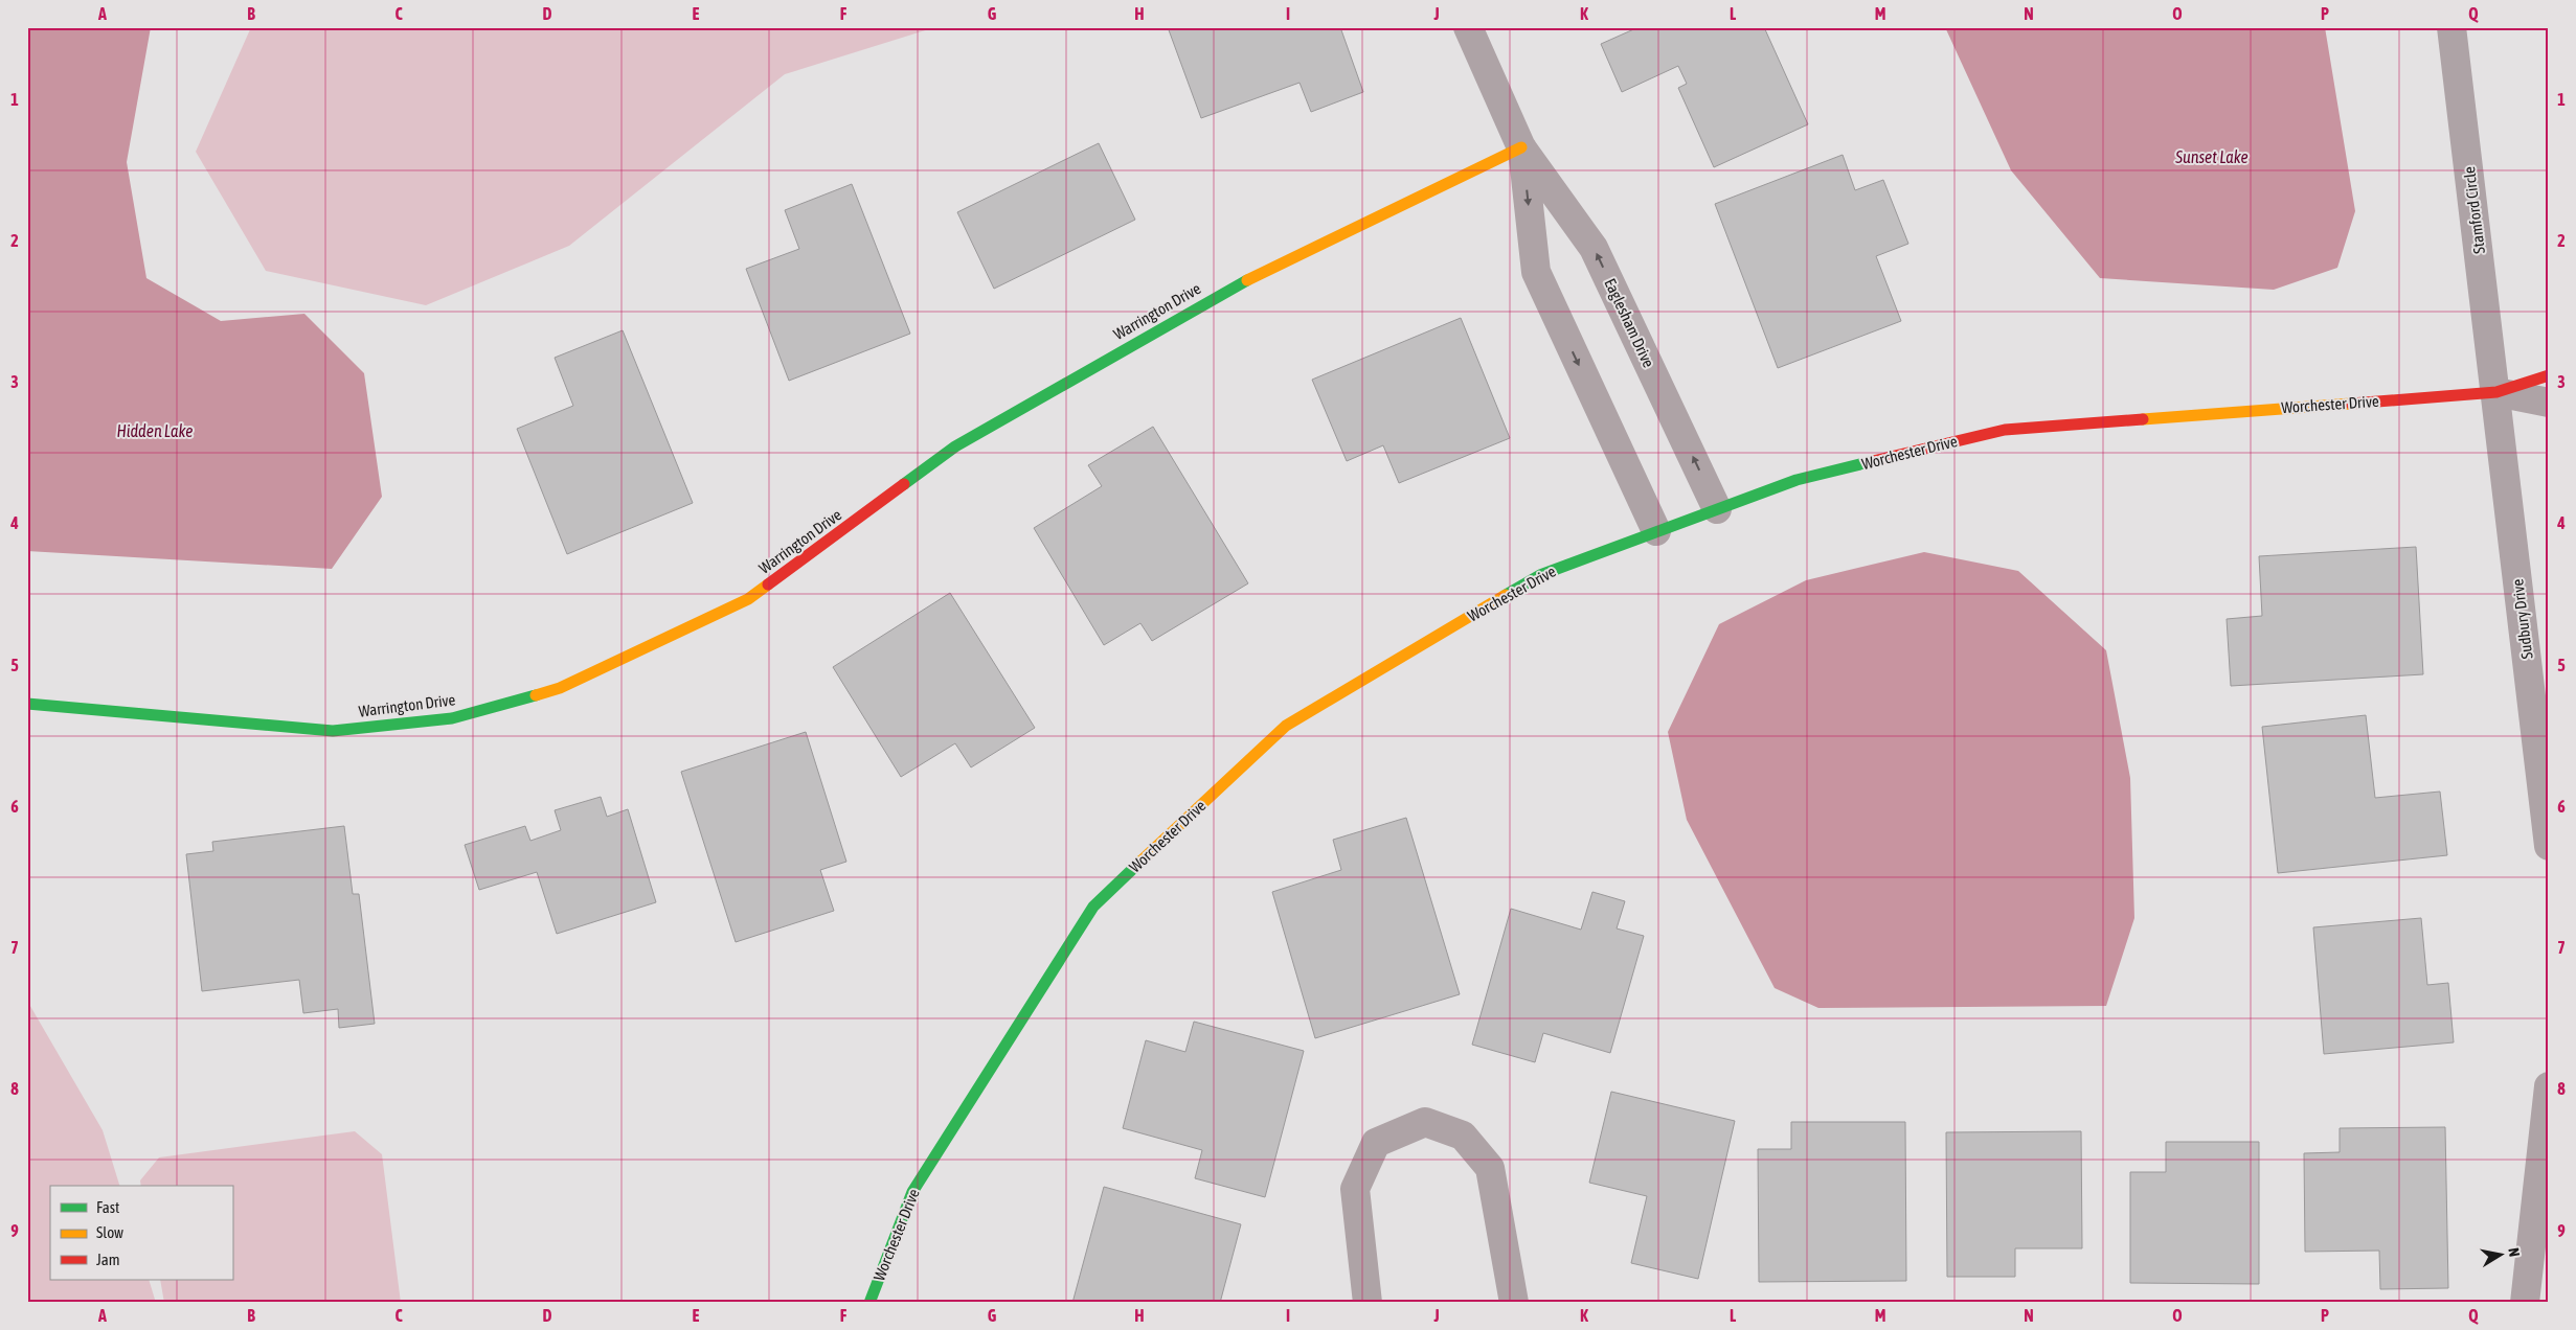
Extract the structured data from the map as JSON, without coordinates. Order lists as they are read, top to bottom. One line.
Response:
{"streets":{"street":["Stamford Circle","Warrington Drive","Eaglesham Drive","Worchester Drive","Sudbury Drive"]},"crossings":[["Stamford Circle","Worchester Drive"],["Stamford Circle","Sudbury Drive"],["Warrington Drive","Eaglesham Drive"],["Eaglesham Drive","Worchester Drive"],["Worchester Drive","Sudbury Drive"]],"water":["Sunset Lake","Hidden Lake"],"legend":["Fast","Slow","Jam"],"north":"right","grid":{"columns":["A","B","C","D","E","F","G","H","I","J","K","L","M","N","O","P","Q"],"rows":["1","2","3","4","5","6","7","8","9"]}}
